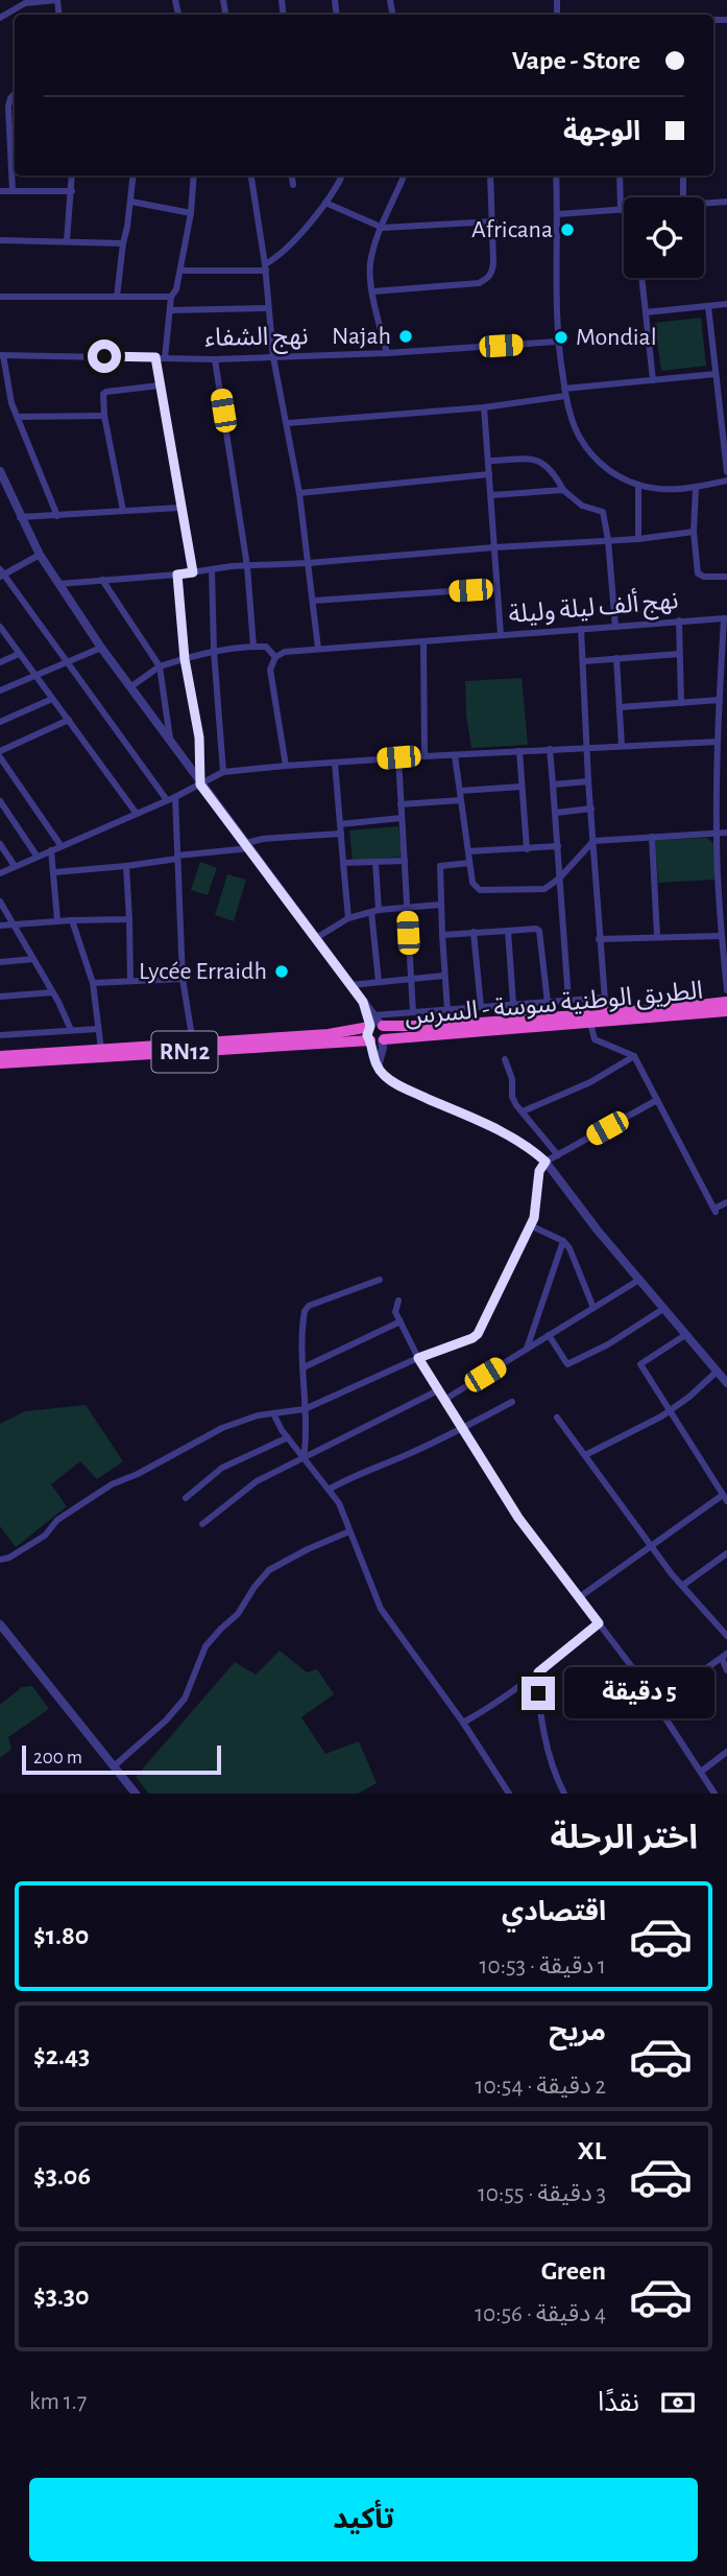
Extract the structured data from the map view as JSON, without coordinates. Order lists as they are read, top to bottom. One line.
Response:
{"streets":{"highway":["الطريق الوطنية سوسة - السرس","RN12"],"street":["نهج الشفاء","نهج ألف ليلة وليلة"]},"places":["Africana","Najah","Mondial","Lycée Erraidh"],"scale_bar":"200 m","page":{"banner":["Vape - Store","الوجهة"],"bubble":"5 دقيقة","scale":"200 m","heading":"اختر الرحلة","list":[{"name":"اقتصادي","note":"1 دقيقة · 10:53","value":"$1.80"},{"name":"مريح","note":"2 دقيقة · 10:54","value":"$2.43"},{"name":"XL","note":"3 دقيقة · 10:55","value":"$3.06"},{"name":"Green","note":"4 دقيقة · 10:56","value":"$3.30"}],"pay":["نقدًا","1.7 km"],"buttons":"تأكيد"}}
